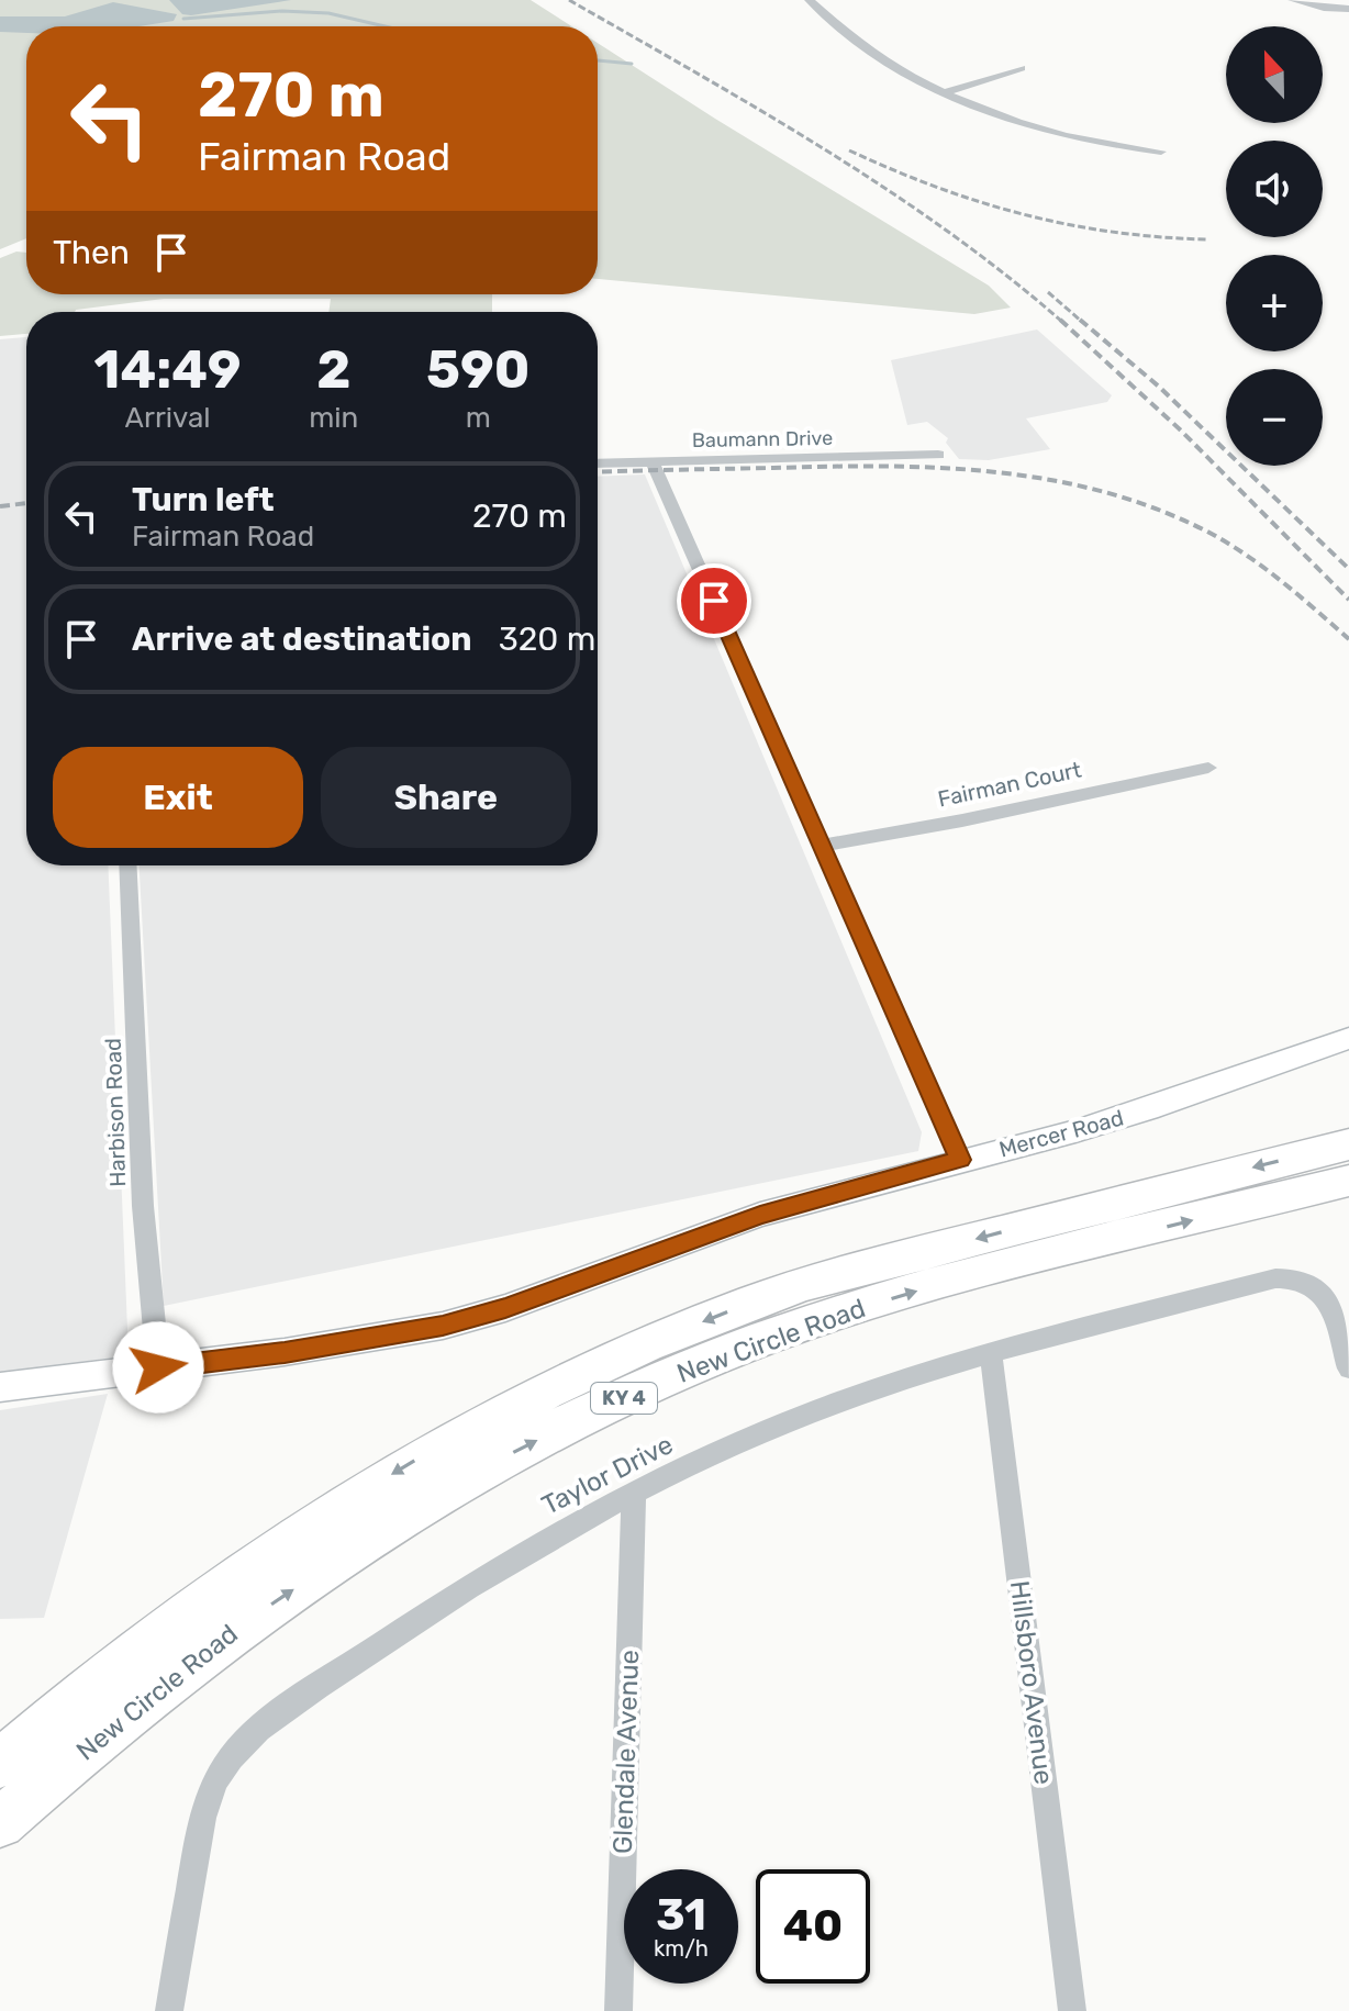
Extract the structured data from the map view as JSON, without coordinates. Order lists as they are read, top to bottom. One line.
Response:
{"streets":{"highway":["New Circle Road","KY 4"],"street":["Baumann Drive","Fairman Court","Harbison Road","Mercer Road","Taylor Drive","Hillsboro Avenue","Glendale Avenue"]},"crossings":[["Harbison Road","Mercer Road"],["Taylor Drive","Hillsboro Avenue"],["Taylor Drive","Glendale Avenue"]],"north":"top","page":{"map_buttons":["+","−"],"turn":["270 m","Fairman Road"],"then":"Then","eta":["14:49","Arrival","2","min","590","m"],"list":[{"name":"Turn left","note":"Fairman Road","value":"270 m"},{"name":"Arrive at destination","value":"320 m"}],"buttons":["Exit","Share"],"speed":"31 km/h","limit":"40"}}
